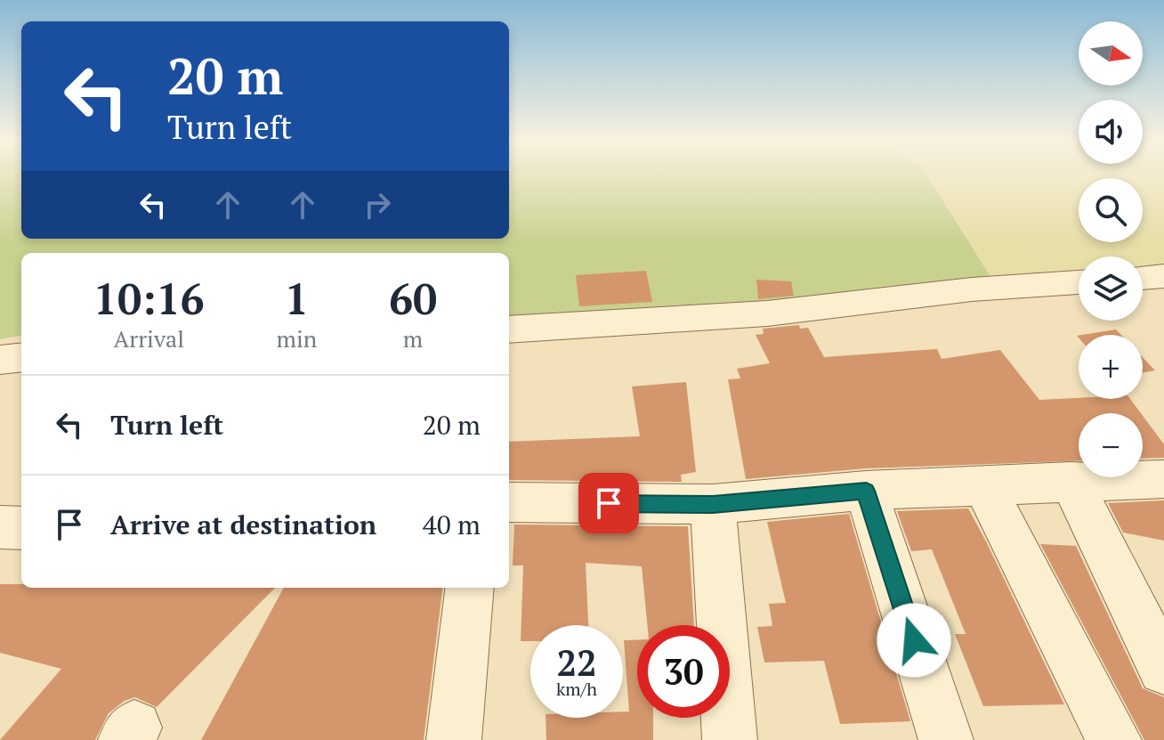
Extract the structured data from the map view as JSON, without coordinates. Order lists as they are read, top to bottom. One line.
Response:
{"north":"right","page":{"map_buttons":["+","−"],"turn":["20 m","Turn left"],"eta":["10:16","Arrival","1","min","60","m"],"list":[{"name":"Turn left","value":"20 m"},{"name":"Arrive at destination","value":"40 m"}],"speed":"22 km/h","limit":"30"}}
